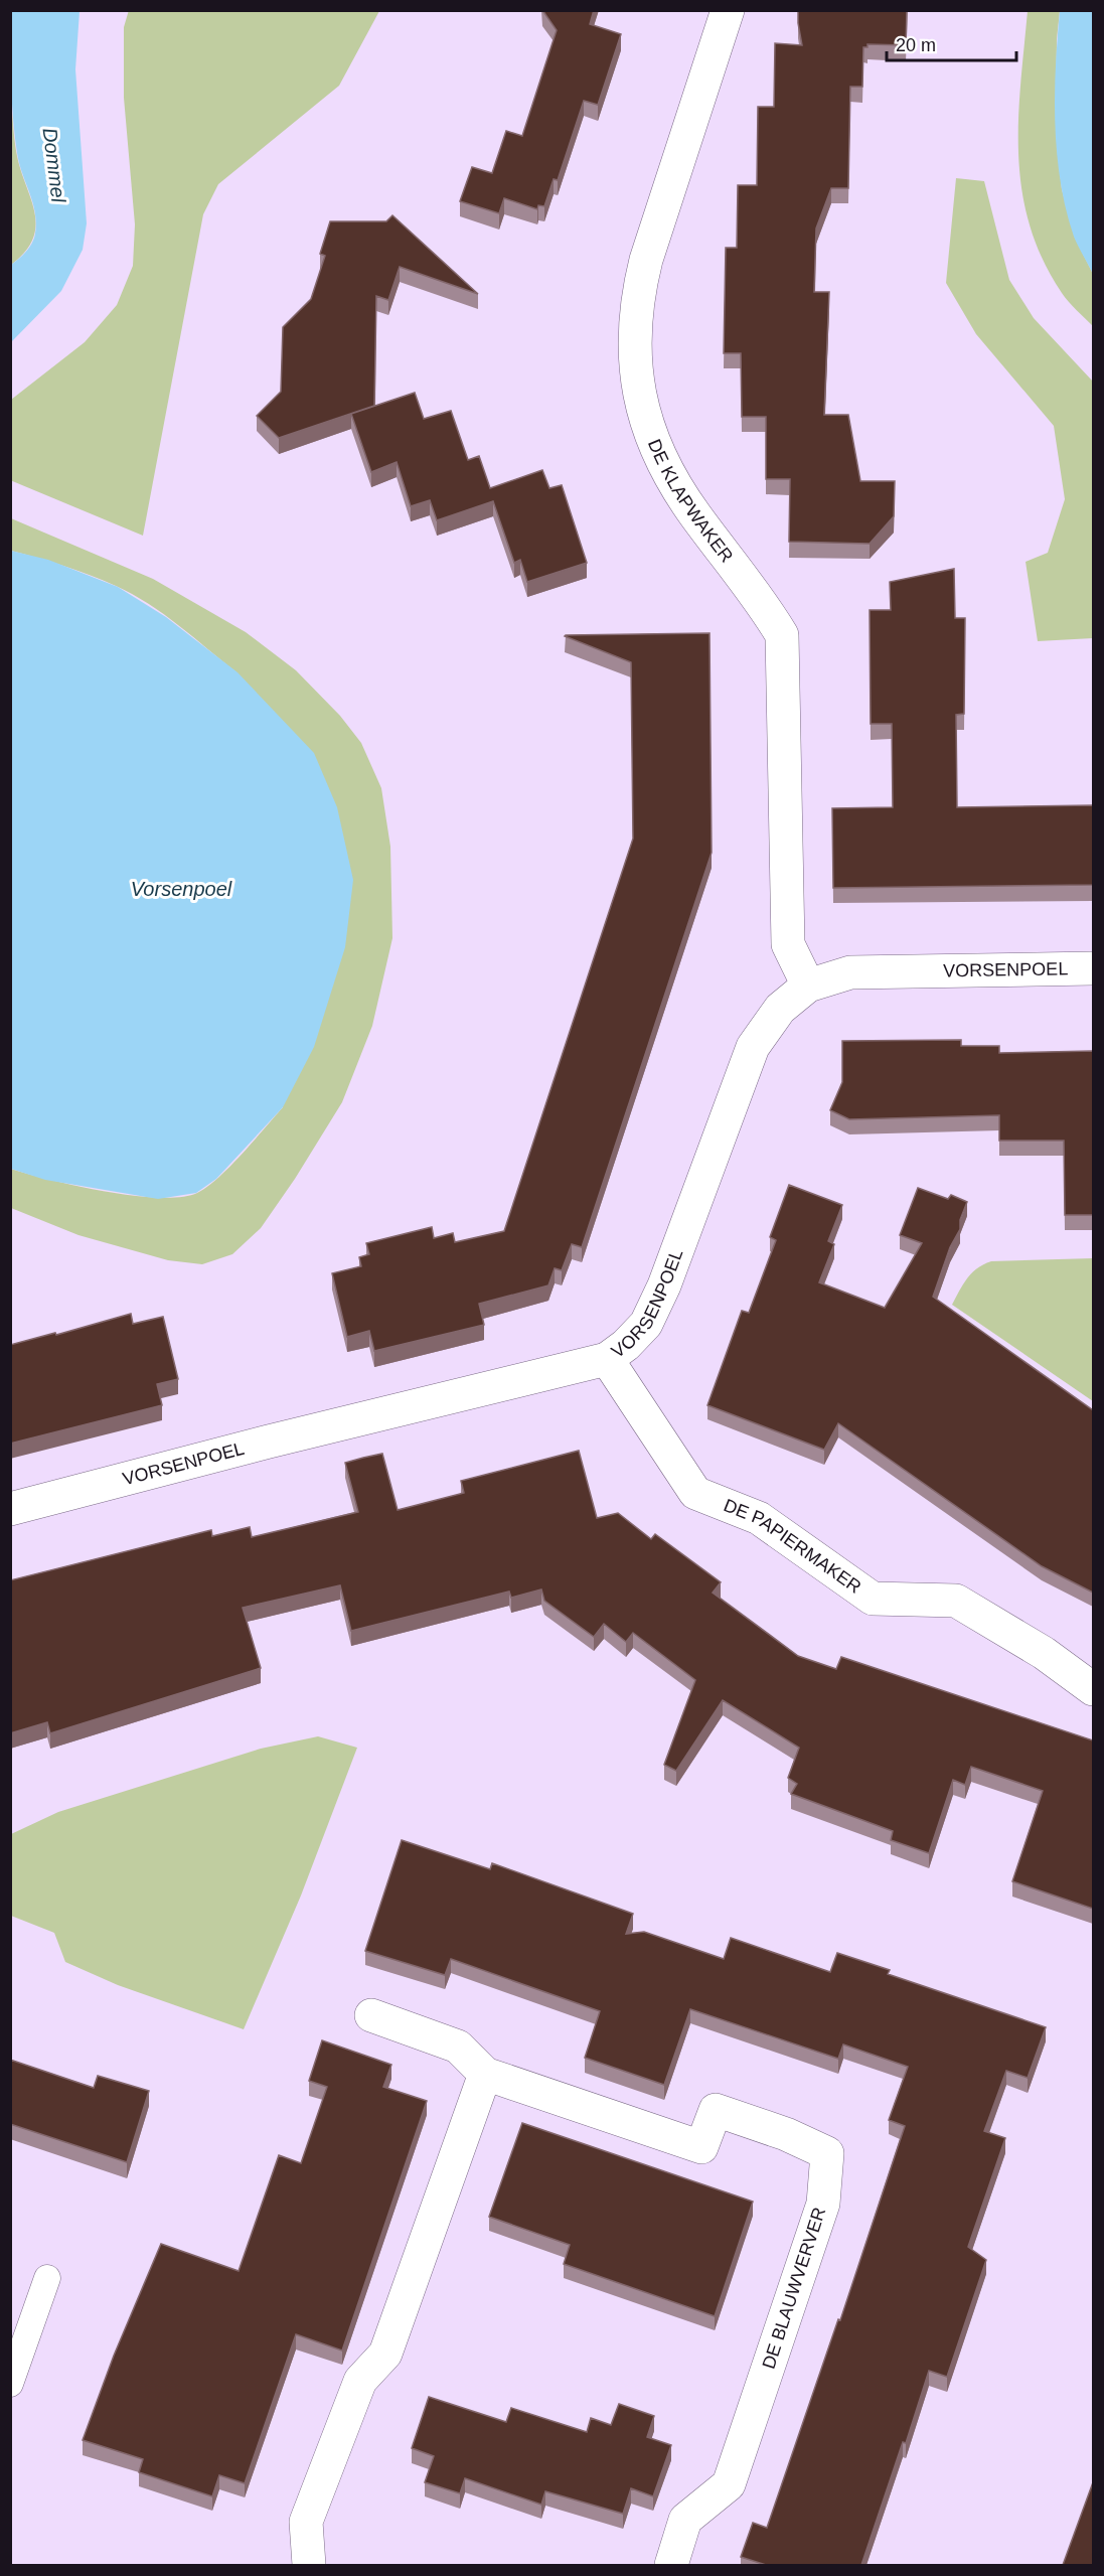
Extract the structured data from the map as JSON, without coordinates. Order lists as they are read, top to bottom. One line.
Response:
{"streets":{"street":["DE KLAPWAKER","VORSENPOEL","DE PAPIERMAKER","DE BLAUWVERVER"]},"crossings":[["DE KLAPWAKER","VORSENPOEL"],["VORSENPOEL","DE PAPIERMAKER"]],"water":["Dommel","Vorsenpoel"],"scale_bar":"20 m"}
